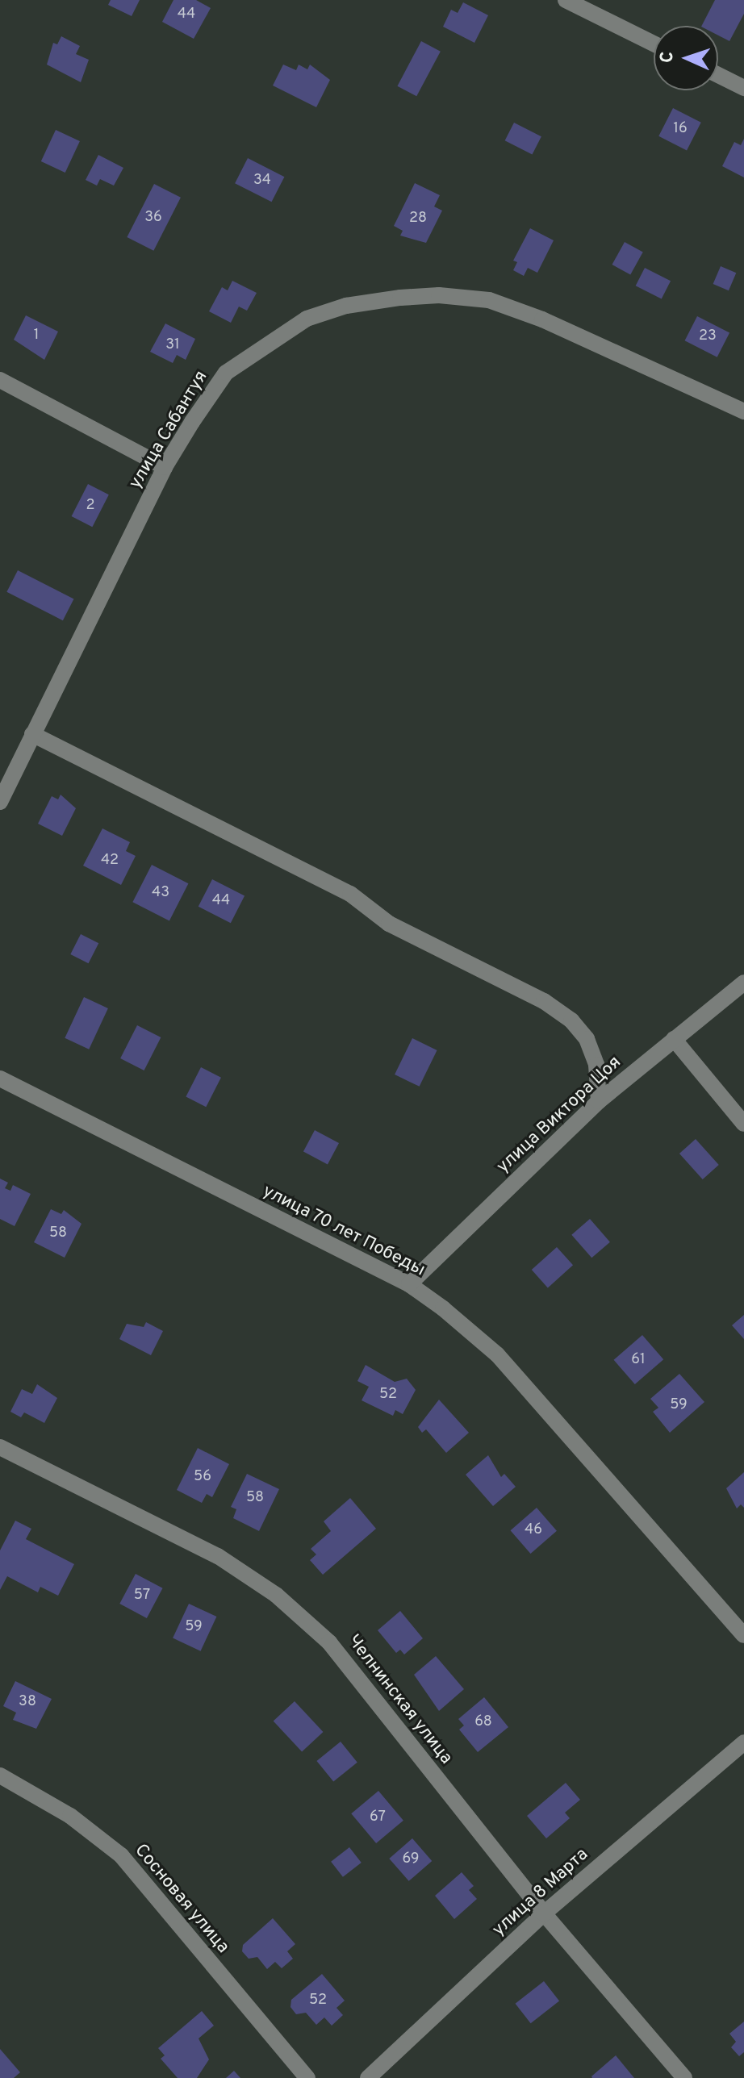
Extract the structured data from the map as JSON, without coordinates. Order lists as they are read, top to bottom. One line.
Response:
{"streets":{"street":["улица Сабантуя","улица Виктора Цоя","улица 70 лет Победы","Челнинская улица","улица 8 Марта","Сосновая улица"]},"crossings":[["улица Виктора Цоя","улица 70 лет Победы"],["Челнинская улица","улица 8 Марта"]],"house_numbers":["44","16","34","36","28","1","23","31","2","42","43","44","58","61","52","59","56","58","46","57","59","38","68","67","69","52"],"north":"left"}
